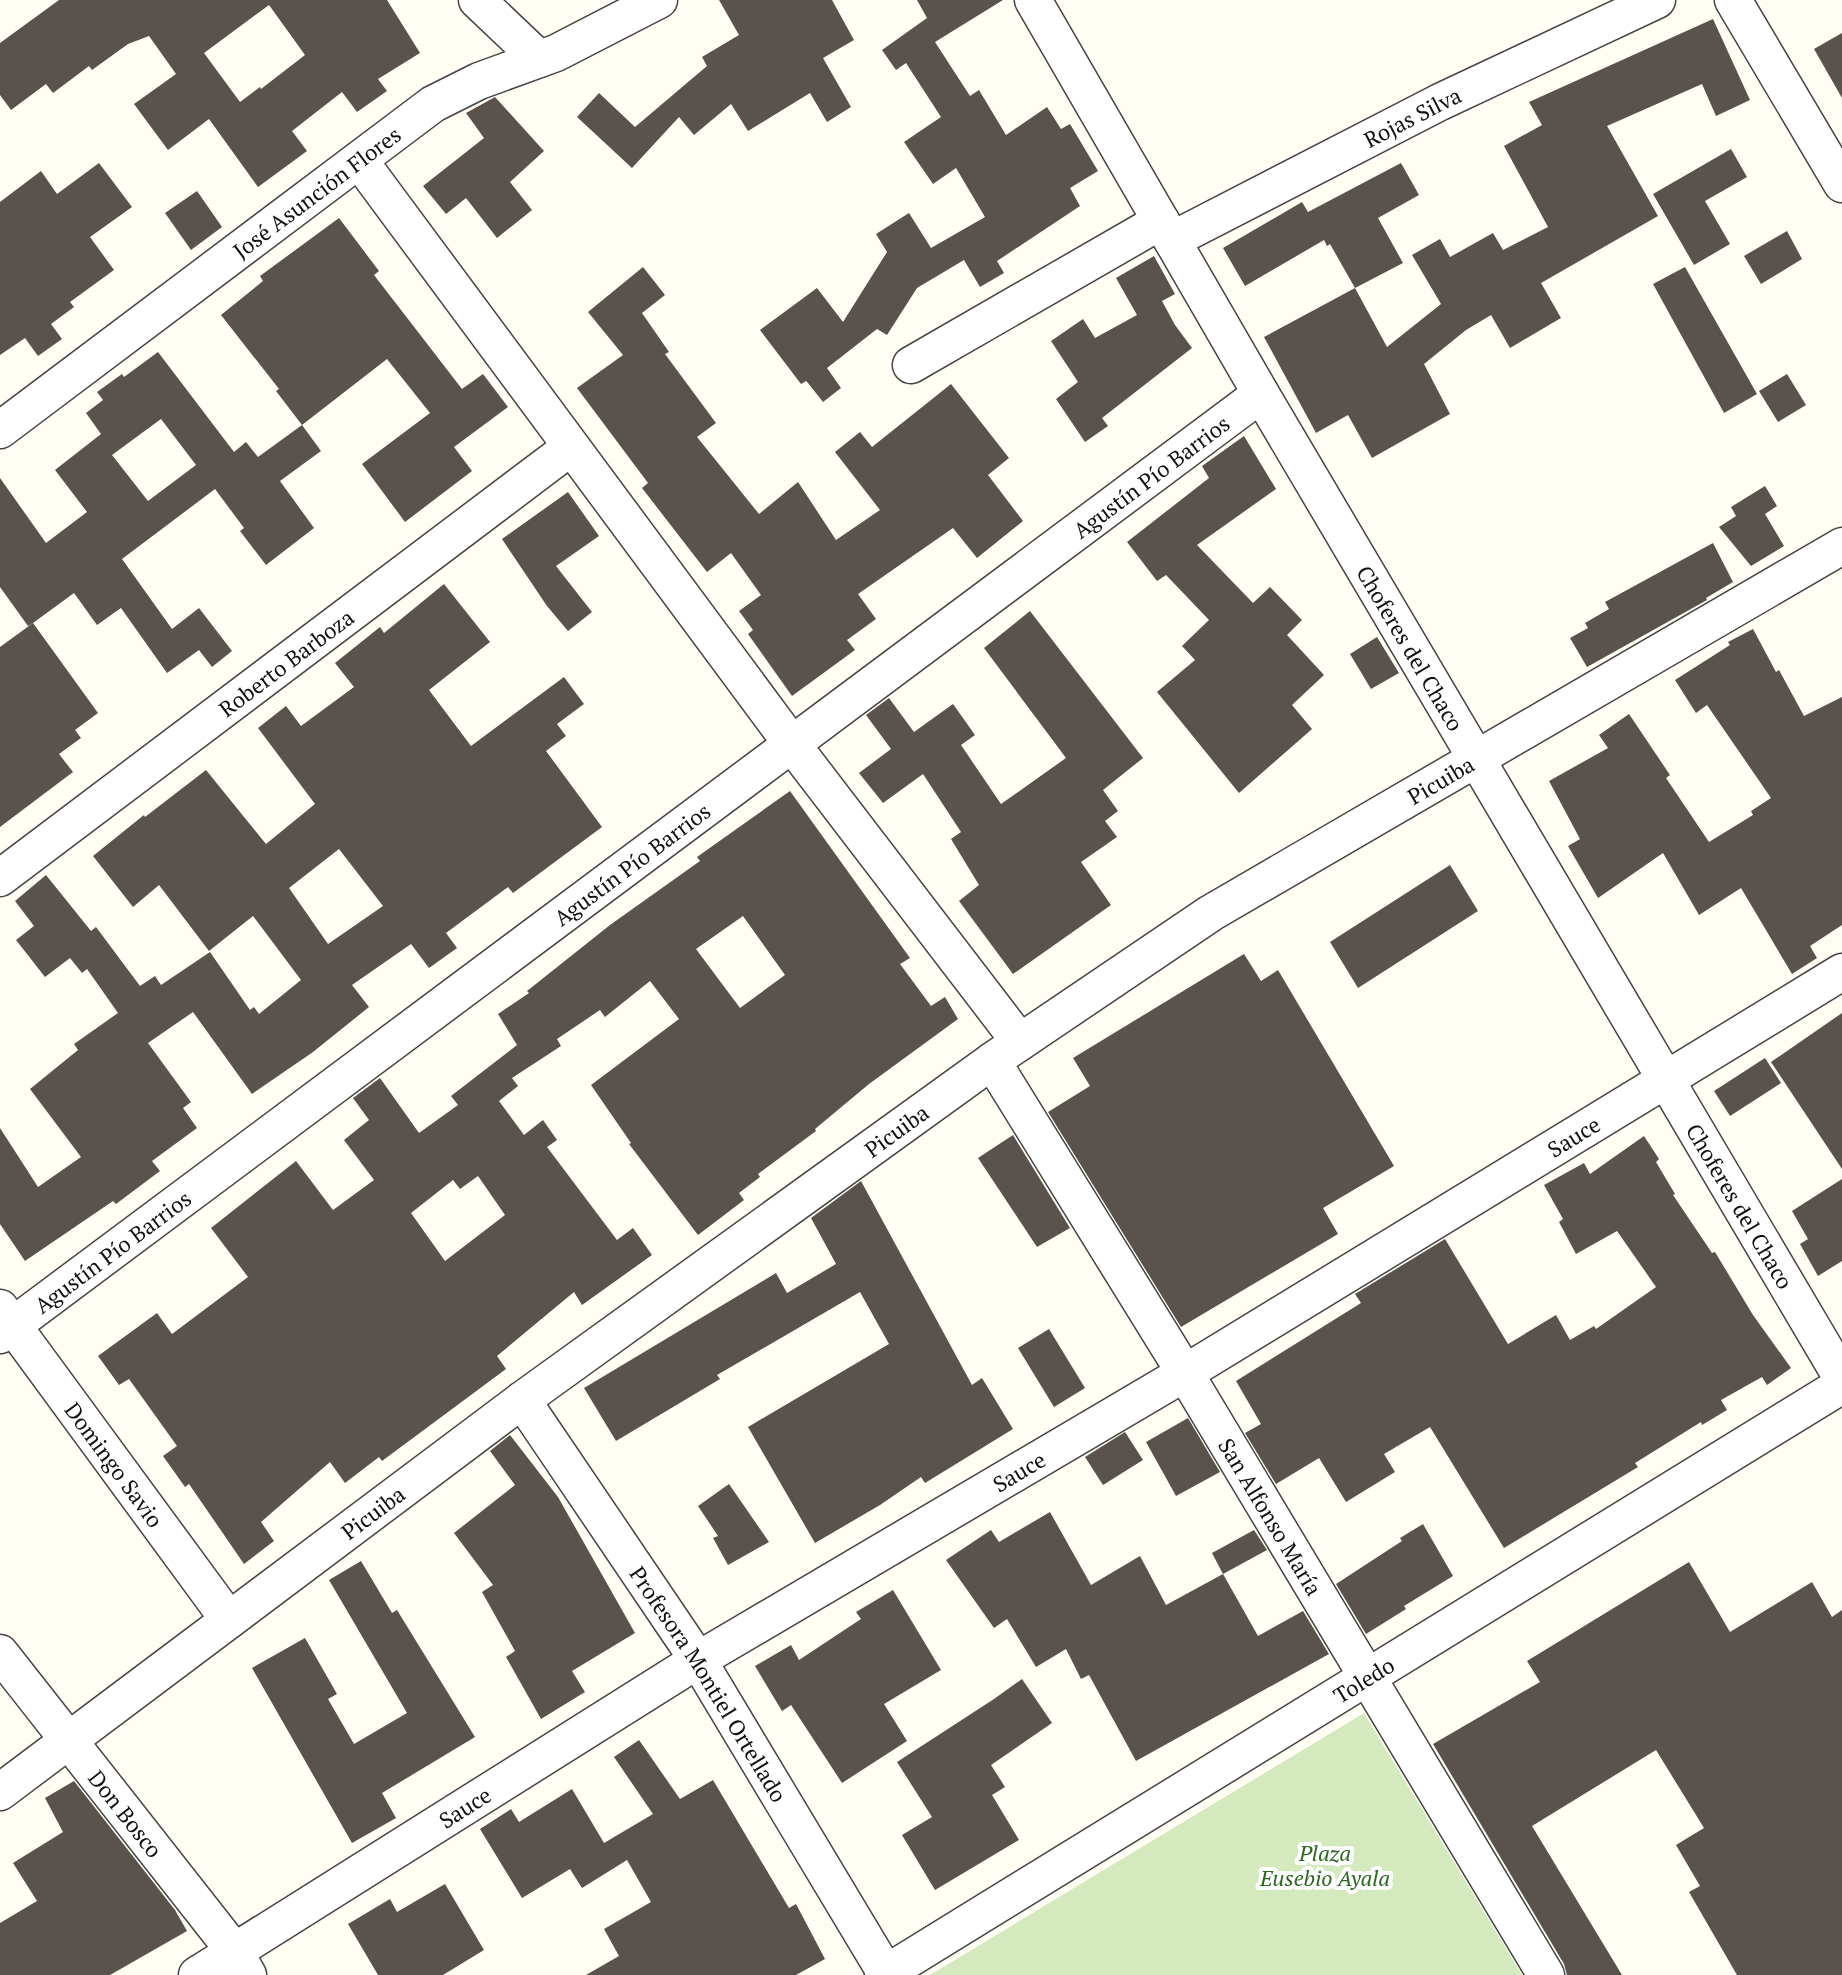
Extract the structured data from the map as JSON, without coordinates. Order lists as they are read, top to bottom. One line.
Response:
{"streets":{"street":["Rojas Silva","José Asunción Flores","Agustín Pío Barrios","Choferes del Chaco","Roberto Barboza","Picuiba","Sauce","Domingo Savio","San Alfonso María","Toledo","Profesora Montiel Ortellado","Don Bosco"]},"crossings":[["Rojas Silva","Choferes del Chaco"],["José Asunción Flores","San Alfonso María"],["Agustín Pío Barrios","Choferes del Chaco"],["Agustín Pío Barrios","Domingo Savio"],["Agustín Pío Barrios","San Alfonso María"],["Choferes del Chaco","Picuiba"],["Choferes del Chaco","Sauce"],["Roberto Barboza","San Alfonso María"],["Picuiba","Domingo Savio"],["Picuiba","San Alfonso María"],["Picuiba","Profesora Montiel Ortellado"],["Picuiba","Don Bosco"],["Sauce","San Alfonso María"],["Sauce","Profesora Montiel Ortellado"],["Sauce","Don Bosco"],["San Alfonso María","Toledo"],["Toledo","Profesora Montiel Ortellado"]],"parks":["Plaza Eusebio Ayala"]}
